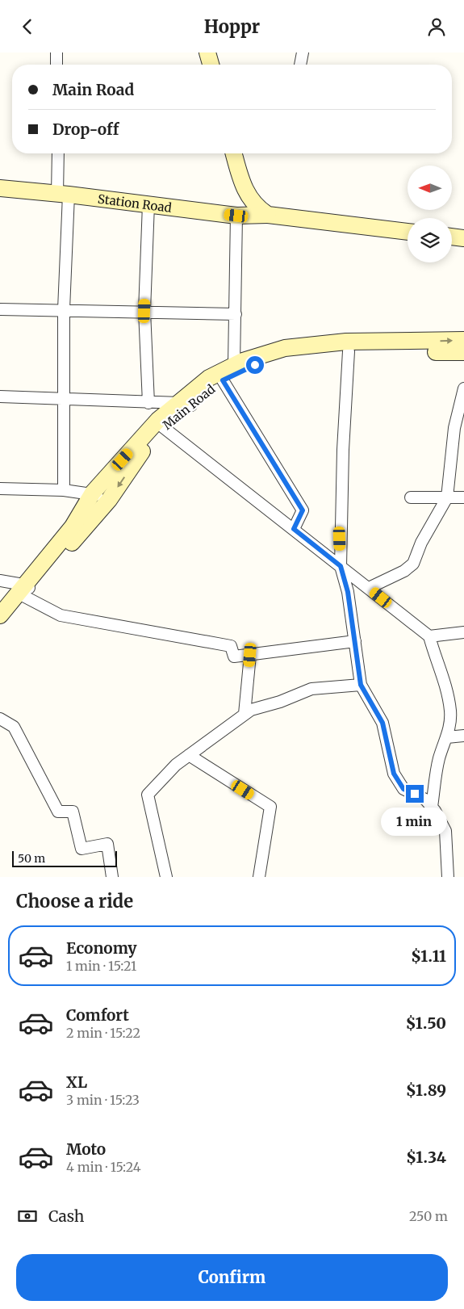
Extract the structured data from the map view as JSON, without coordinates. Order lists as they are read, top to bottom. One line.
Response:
{"streets":{"main road":["Station Road","Main Road"]},"scale_bar":"50 m","north":"left","page":{"header":"Hoppr","banner":["Main Road","Drop-off"],"bubble":"1 min","scale":"50 m","heading":"Choose a ride","list":[{"name":"Economy","note":"1 min · 15:21","value":"$1.11"},{"name":"Comfort","note":"2 min · 15:22","value":"$1.50"},{"name":"XL","note":"3 min · 15:23","value":"$1.89"},{"name":"Moto","note":"4 min · 15:24","value":"$1.34"}],"pay":["Cash","250 m"],"buttons":"Confirm"}}
